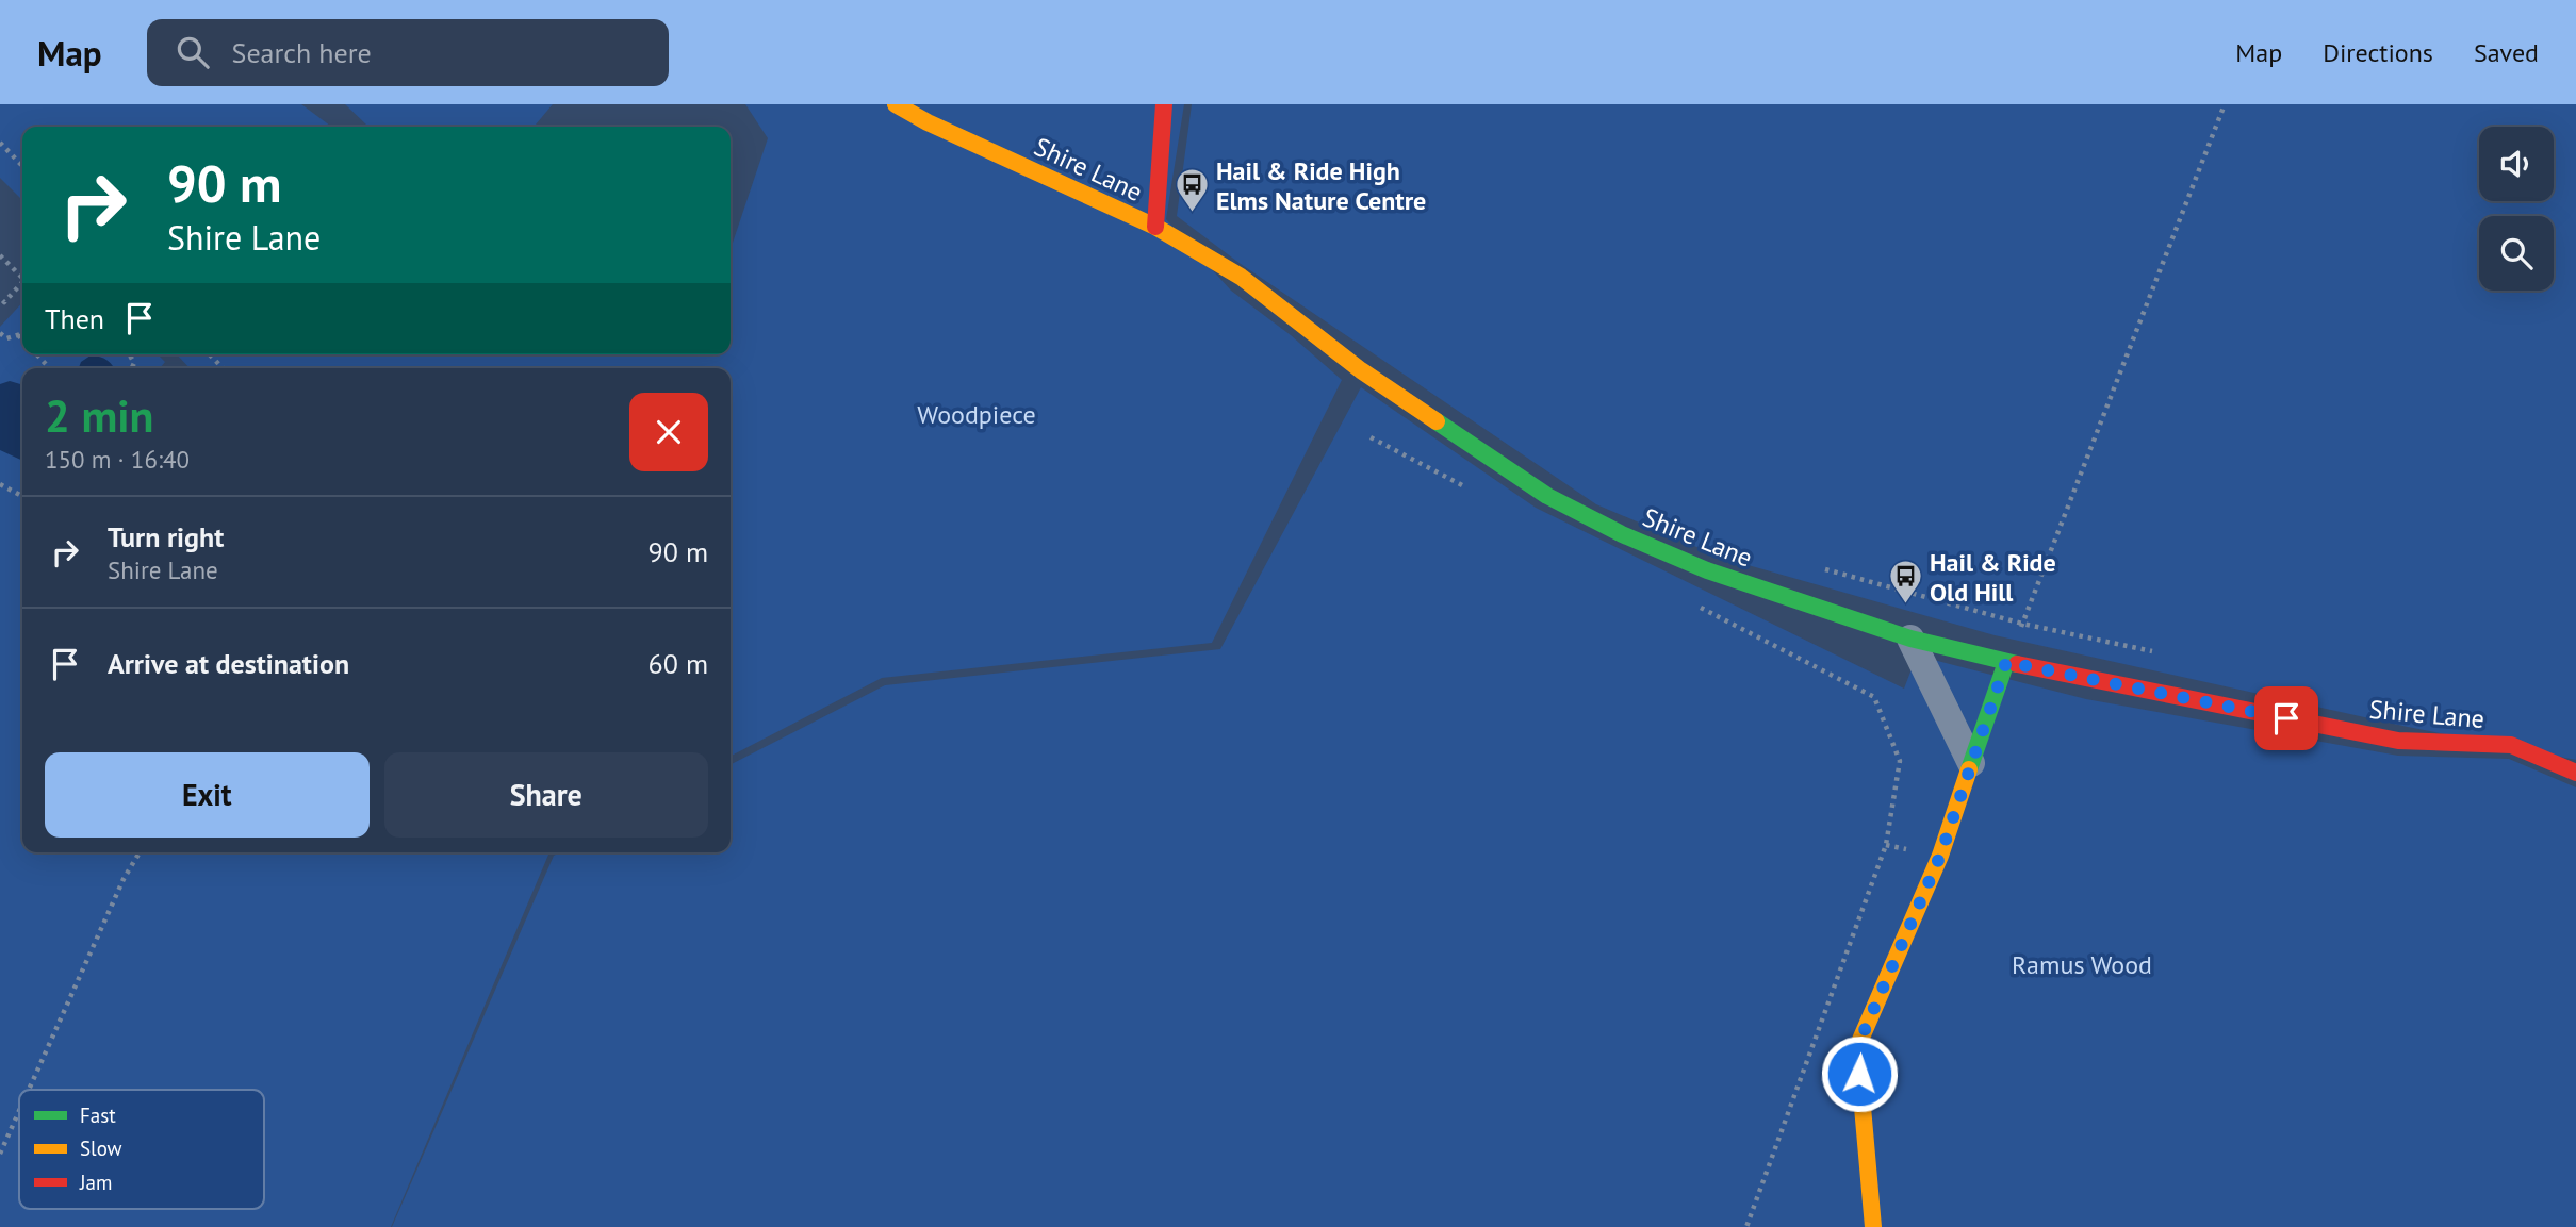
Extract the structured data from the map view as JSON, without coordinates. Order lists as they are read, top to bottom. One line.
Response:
{"streets":{"street":["Shire Lane"]},"parks":["Woodpiece","Ramus Wood"],"places":{"bus stop":["Hail & Ride High Elms Nature Centre","Hail & Ride Old Hill"]},"legend":["Fast","Slow","Jam"],"page":{"header":"Map","search":"Search here","nav":["Map","Directions","Saved"],"turn":["90 m","Shire Lane"],"then":"Then","heading":["2 min","150 m · 16:40"],"list":[{"name":"Turn right","note":"Shire Lane","value":"90 m"},{"name":"Arrive at destination","value":"60 m"}],"buttons":["Exit","Share"]}}
